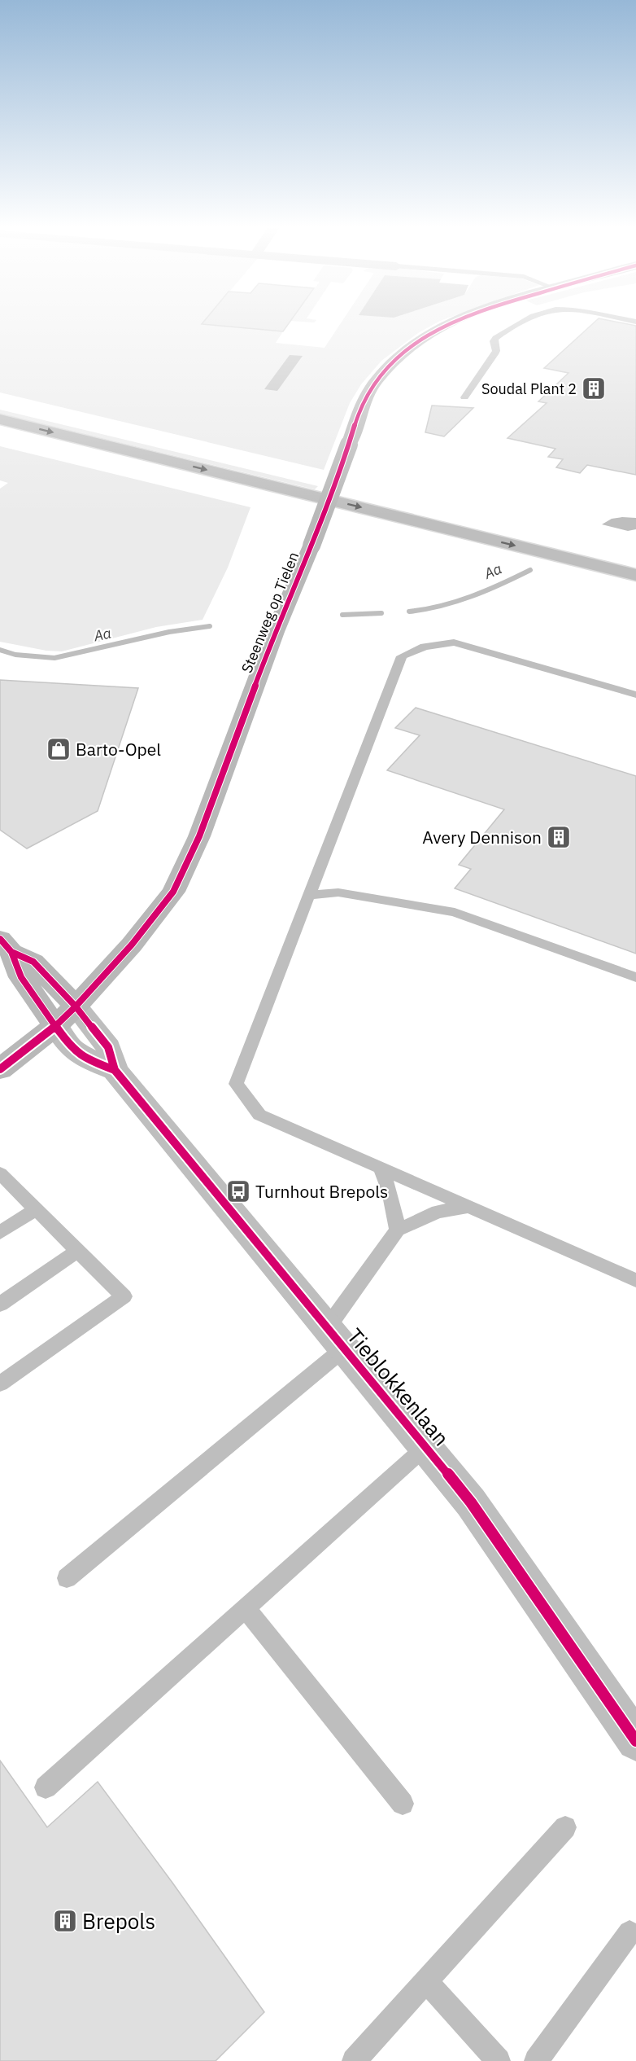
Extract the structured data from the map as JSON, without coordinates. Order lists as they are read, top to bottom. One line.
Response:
{"streets":{"main road":["Tieblokkenlaan"],"street":["Steenweg op Tielen"]},"crossings":[["Steenweg op Tielen","Tieblokkenlaan"]],"water":["Aa"],"places":{"building":["Soudal Plant 2","Avery Dennison","Brepols"],"shop":["Barto-Opel"],"bus stop":["Turnhout Brepols"]}}
